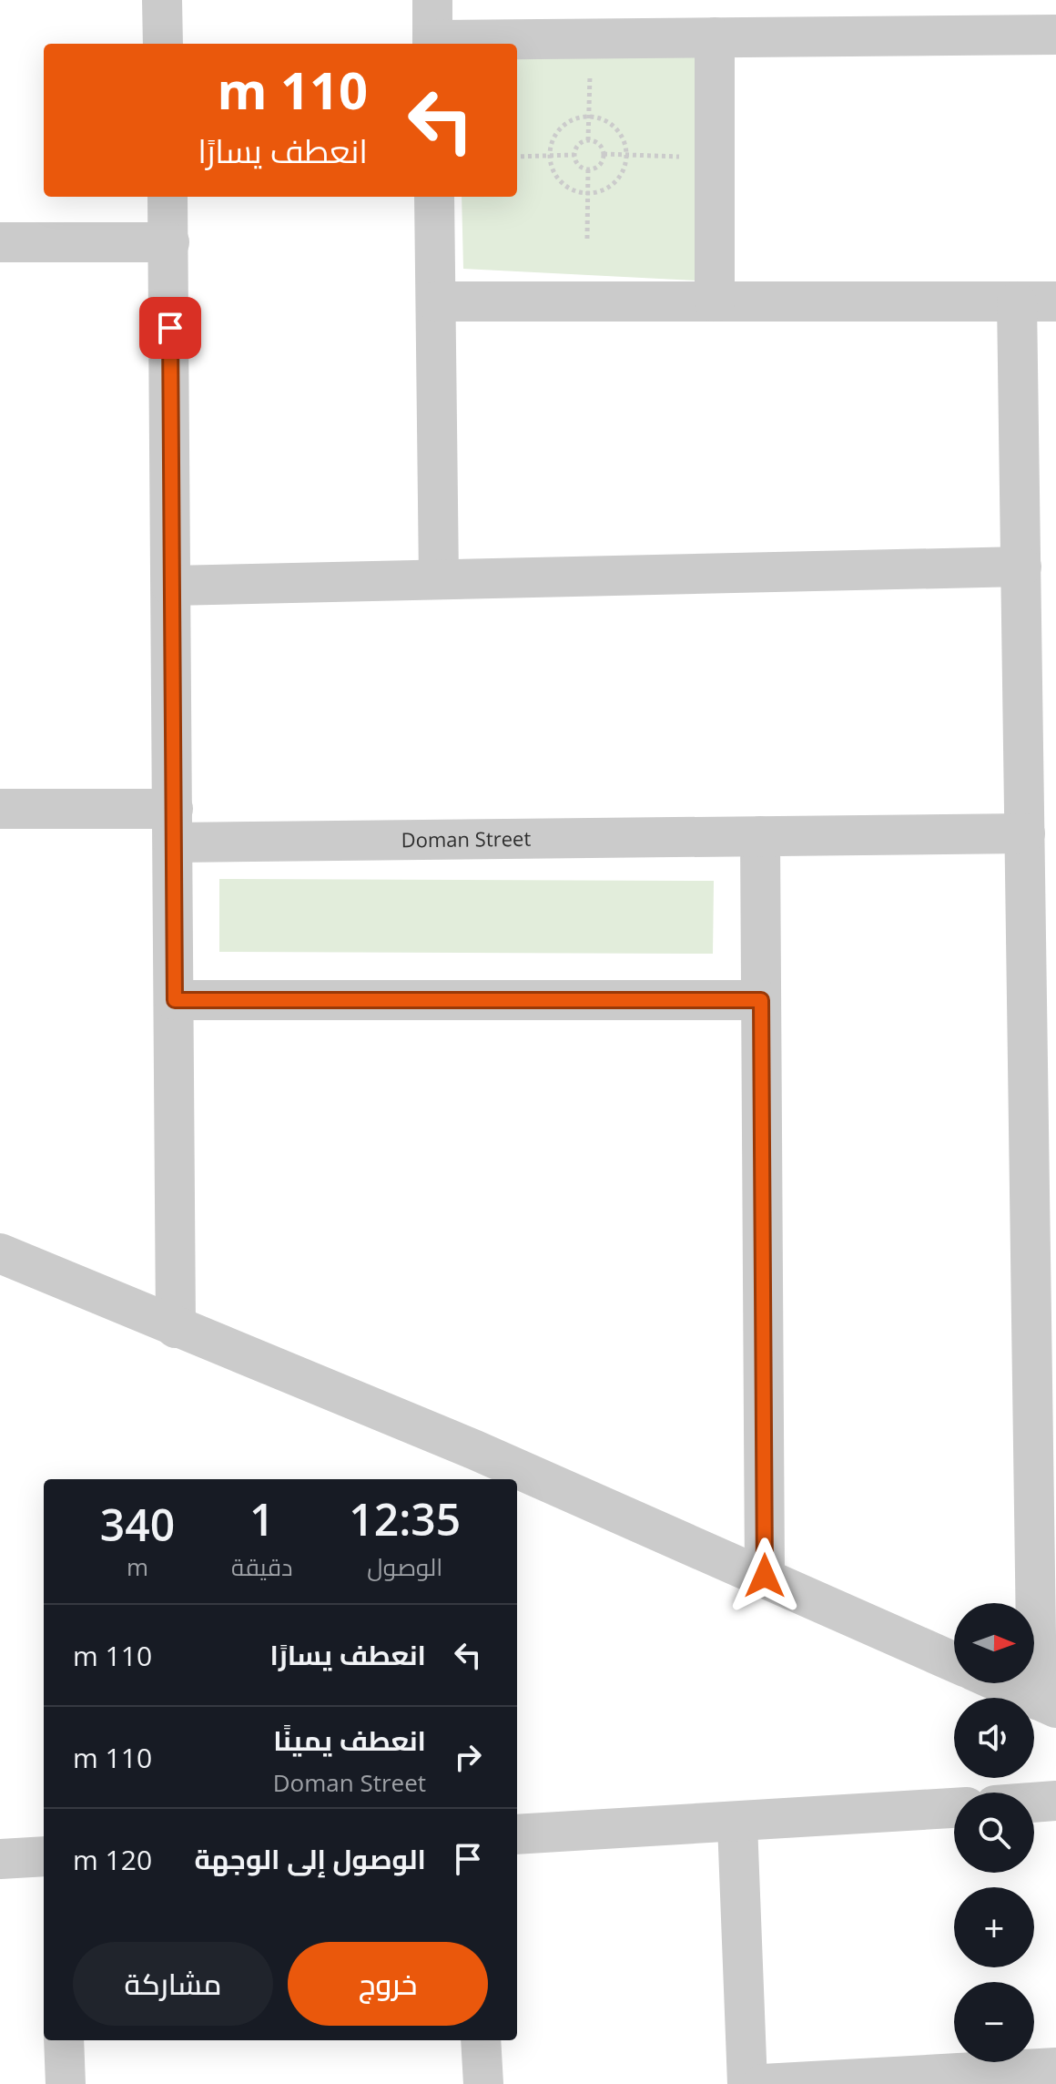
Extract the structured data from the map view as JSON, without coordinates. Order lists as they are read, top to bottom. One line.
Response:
{"streets":{"street":["Doman Street"]},"north":"right","page":{"turn":["110 m","انعطف يسارًا"],"eta":["12:35","الوصول","1","دقيقة","340","m"],"map_buttons":["+","−"],"list":[{"name":"انعطف يسارًا","value":"110 m"},{"name":"انعطف يمينًا","note":"Doman Street","value":"110 m"},{"name":"الوصول إلى الوجهة","value":"120 m"}],"buttons":["خروج","مشاركة"]}}
